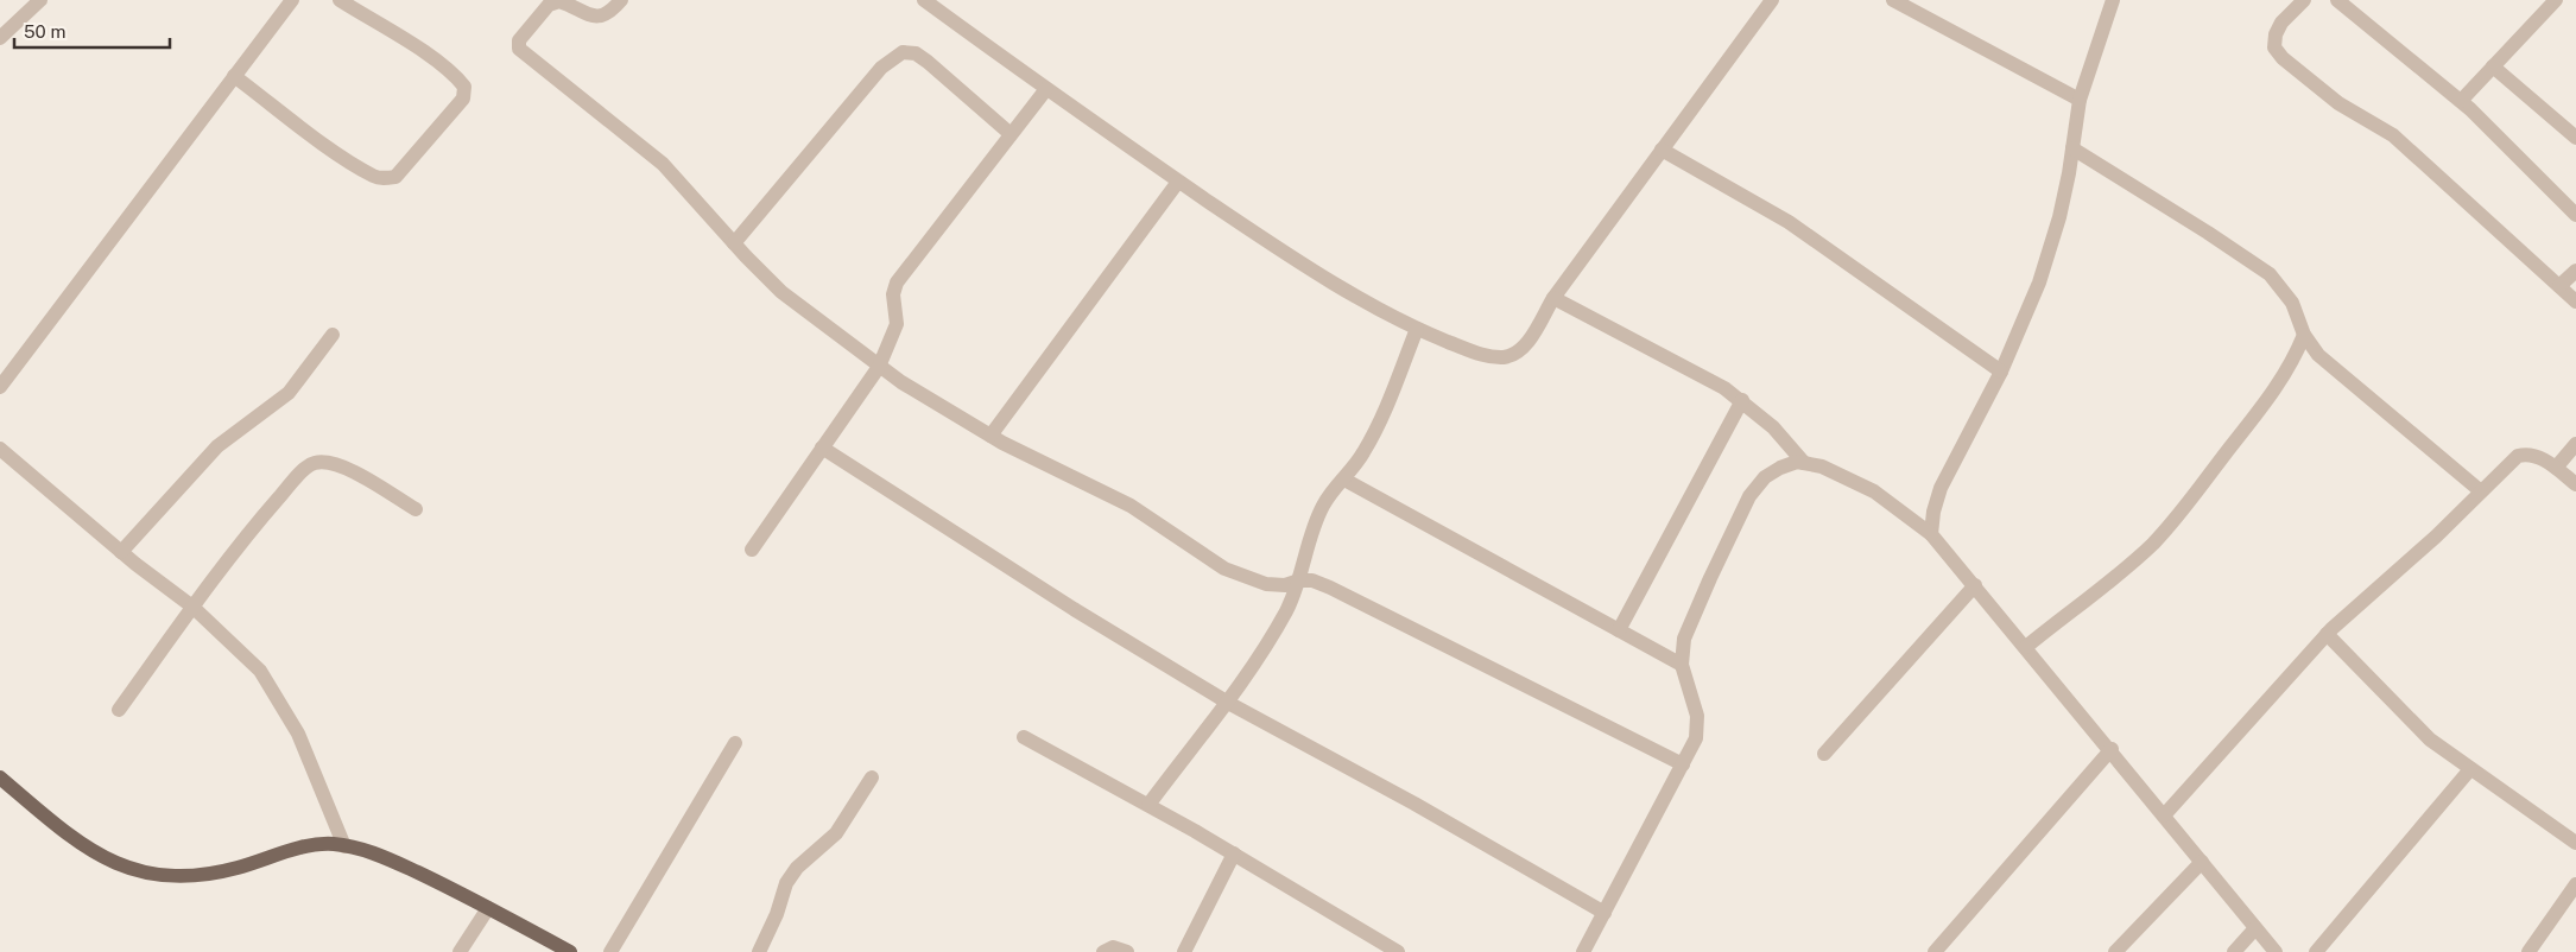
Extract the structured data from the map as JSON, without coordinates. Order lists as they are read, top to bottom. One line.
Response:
{"scale_bar":"50 m"}
